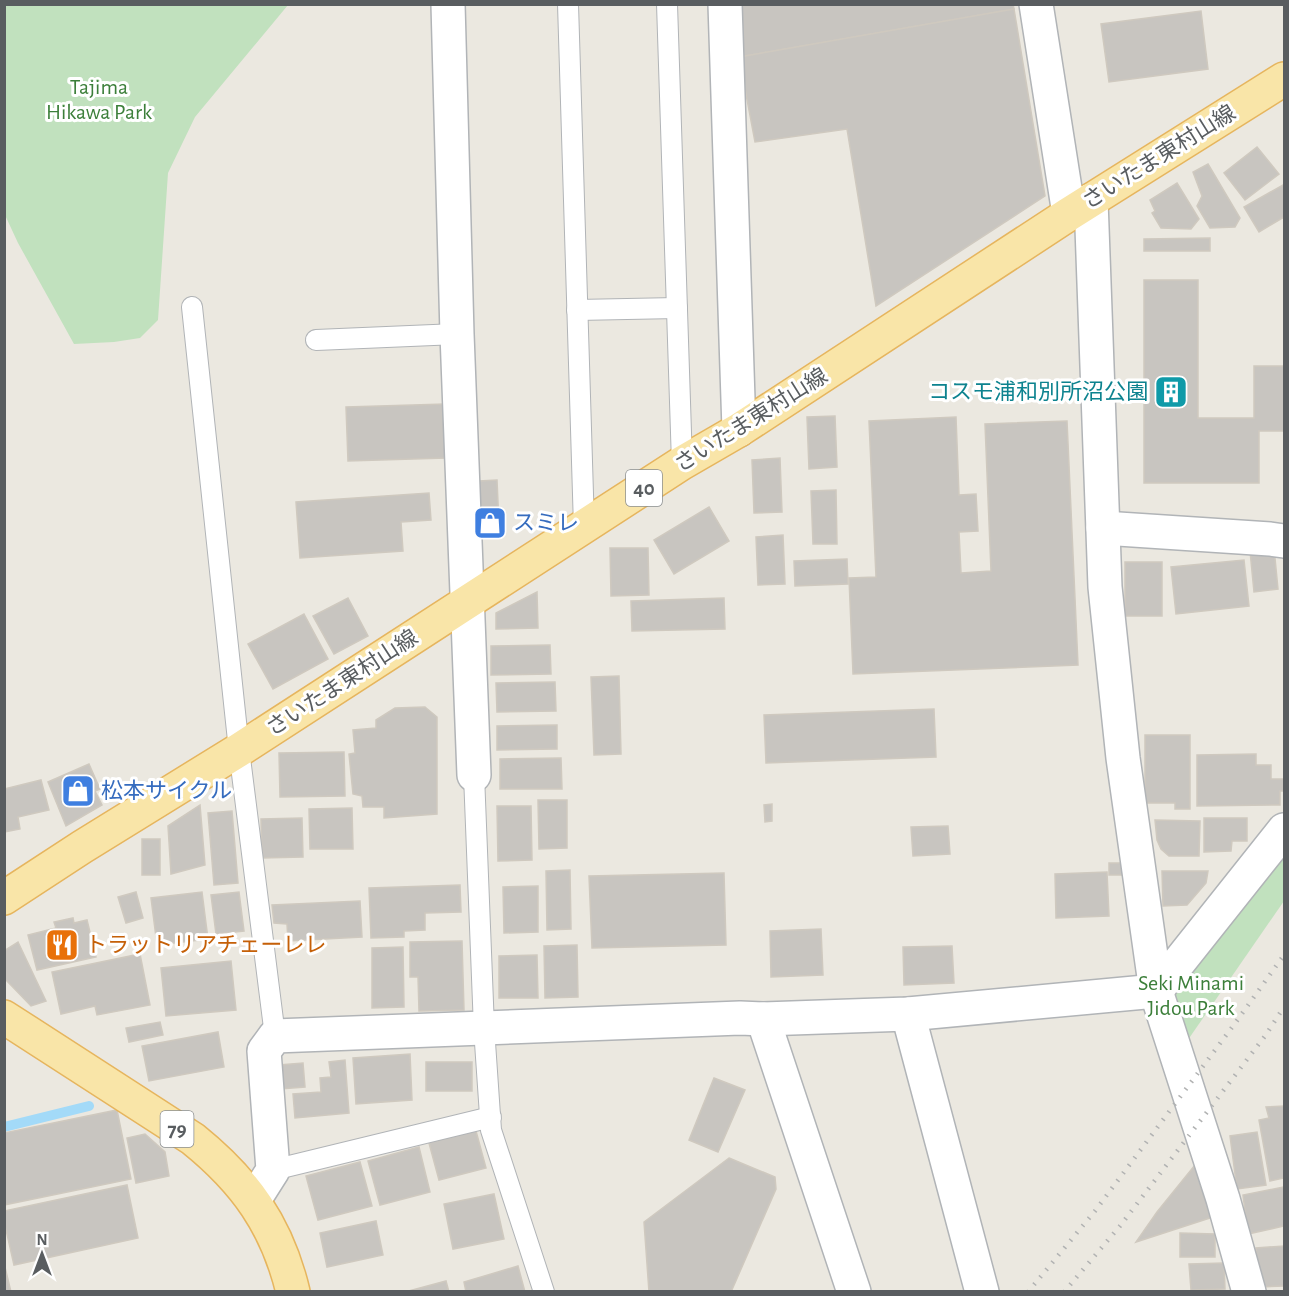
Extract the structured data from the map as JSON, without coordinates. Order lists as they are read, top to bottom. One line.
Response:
{"streets":{"main road":["さいたま東村山線","40","79"]},"parks":["Tajima Hikawa Park","Seki Minami Jidou Park"],"places":{"building":["コスモ浦和別所沼公園"],"shop":["スミレ","松本サイクル"],"restaurant":["トラットリアチェーレレ"]},"north":"top"}
